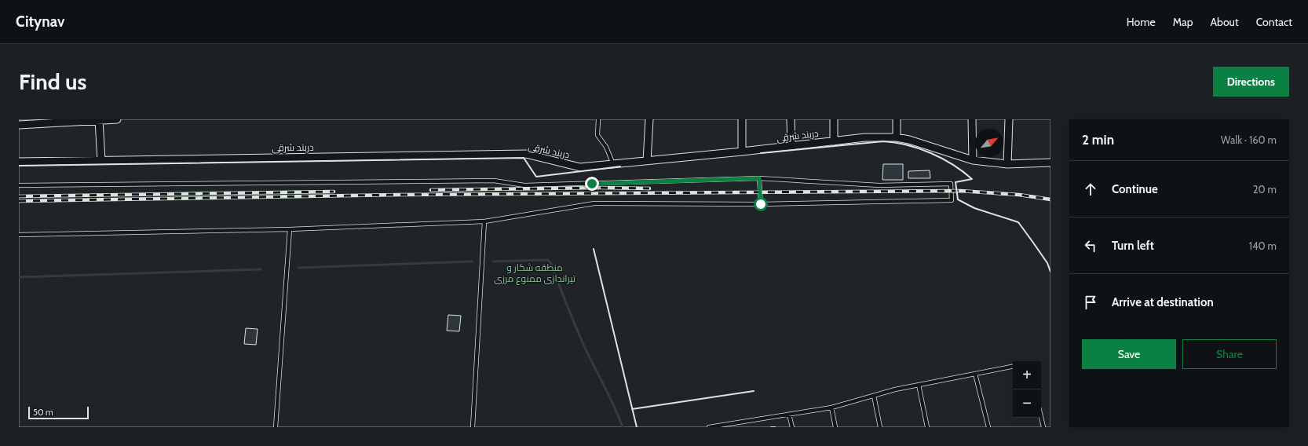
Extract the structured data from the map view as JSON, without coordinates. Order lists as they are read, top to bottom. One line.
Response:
{"streets":{"street":["دربند شرقی"]},"parks":["منطقه شکار و تیراندازی ممنوع مرزی"],"scale_bar":"50 m","north":"top right","page":{"header":"Citynav","nav":["Home","Map","About","Contact"],"buttons":["Directions",["Save","Share"]],"title":"Find us","heading":["2 min","Walk · 160 m"],"list":[["Continue","20 m"],["Turn left","140 m"],"Arrive at destination"],"map_buttons":["+","−"],"scale":"50 m"}}
